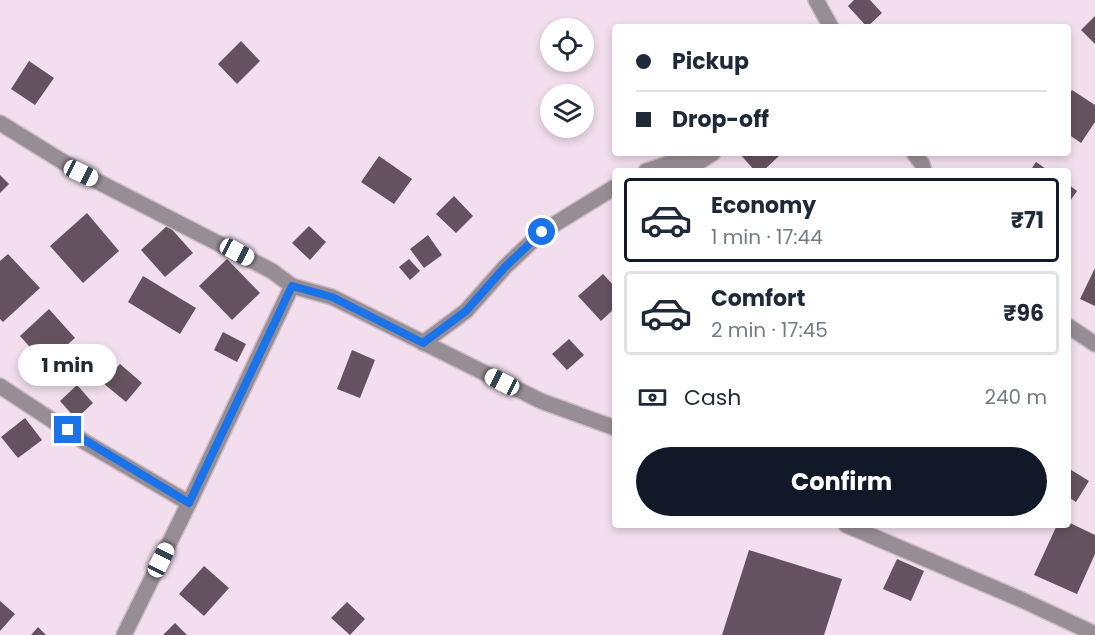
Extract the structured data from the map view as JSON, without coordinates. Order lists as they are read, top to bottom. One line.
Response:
{"page":{"banner":["Pickup","Drop-off"],"list":[{"name":"Economy","note":"1 min · 17:44","value":"₹71"},{"name":"Comfort","note":"2 min · 17:45","value":"₹96"}],"bubble":"1 min","pay":["Cash","240 m"],"buttons":"Confirm"}}
